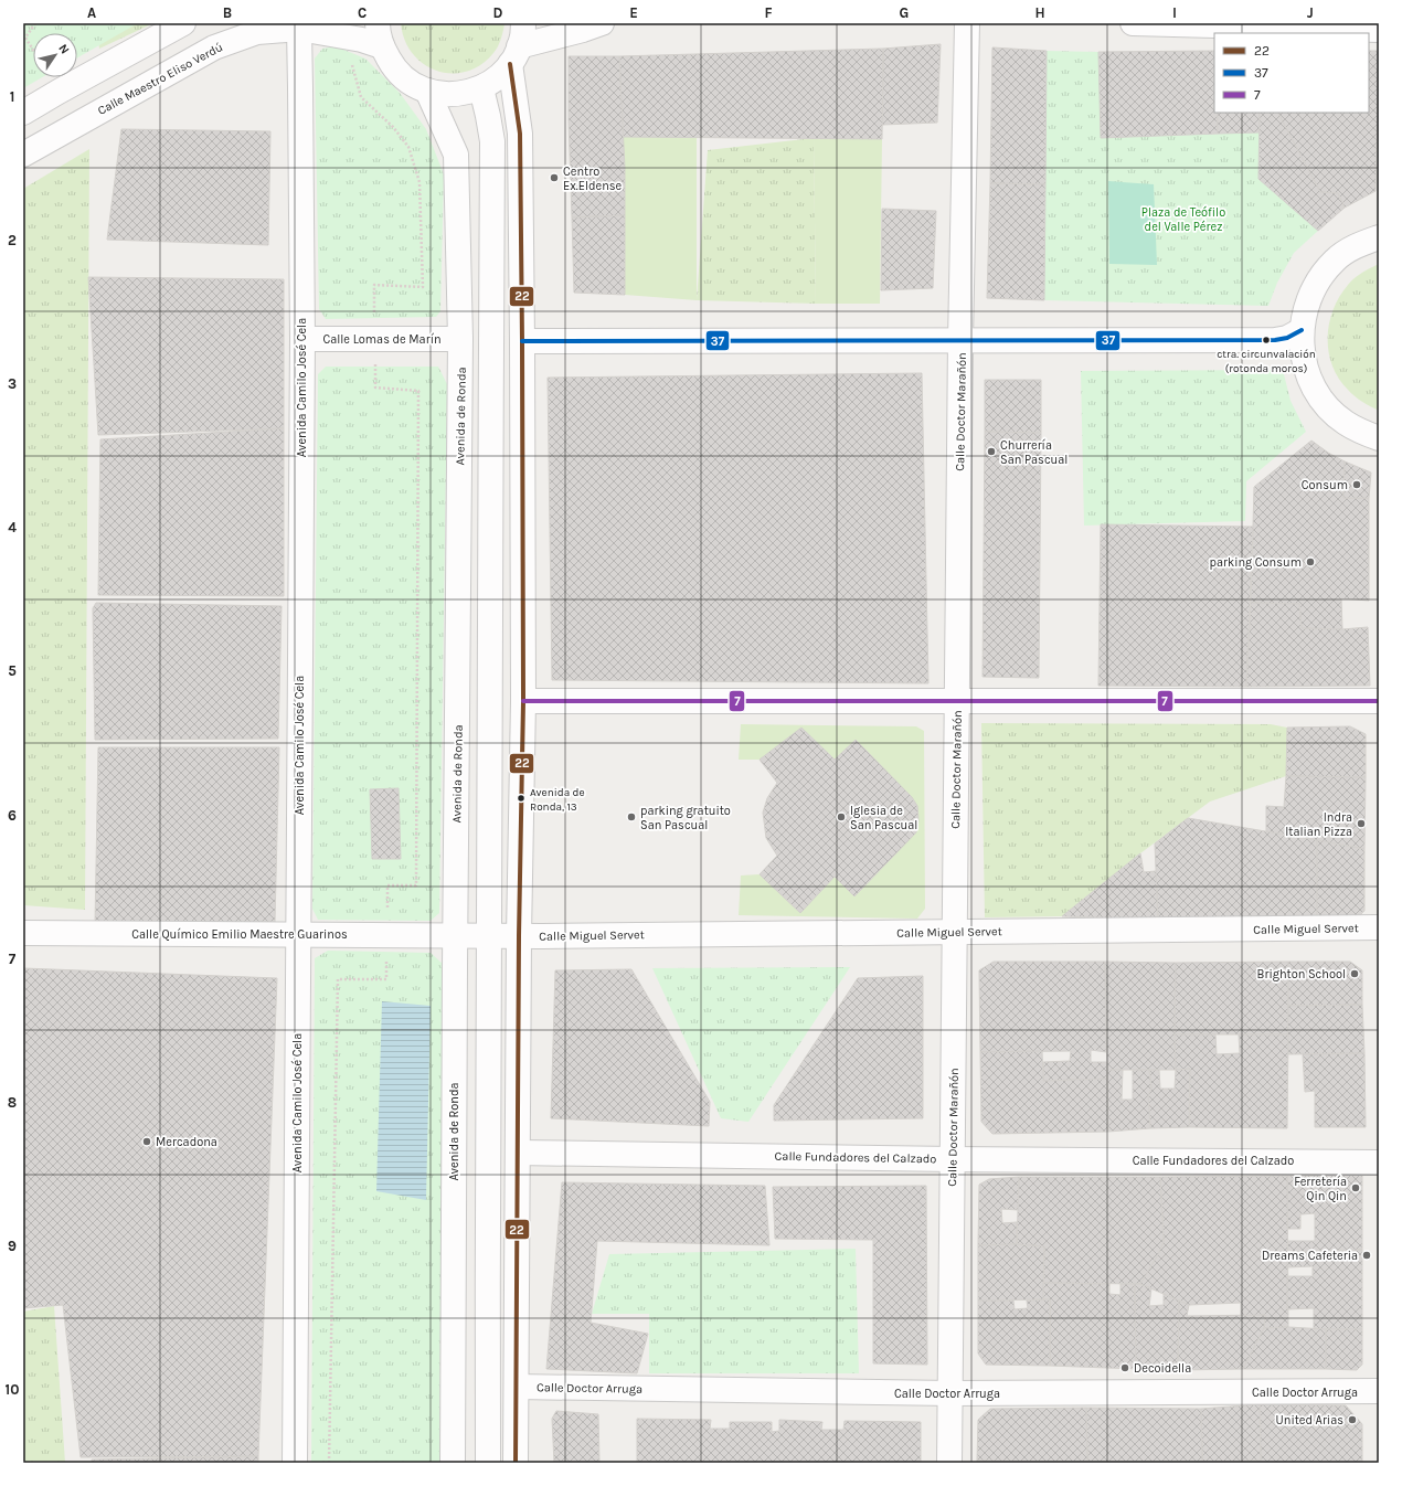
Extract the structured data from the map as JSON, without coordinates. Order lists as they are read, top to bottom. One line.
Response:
{"streets":{"street":["Calle Maestro Eliso Verdú","Calle Lomas de Marín","Avenida Camilo José Cela","Calle Doctor Marañón","Avenida de Ronda","Calle Miguel Servet","Calle Químico Emilio Maestre Guarinos","Calle Fundadores del Calzado","Calle Doctor Arruga"]},"crossings":[["Calle Maestro Eliso Verdú","Avenida Camilo José Cela"],["Calle Lomas de Marín","Avenida Camilo José Cela"],["Calle Lomas de Marín","Avenida de Ronda"],["Avenida Camilo José Cela","Calle Químico Emilio Maestre Guarinos"],["Calle Doctor Marañón","Calle Miguel Servet"],["Calle Doctor Marañón","Calle Fundadores del Calzado"],["Calle Doctor Marañón","Calle Doctor Arruga"],["Avenida de Ronda","Calle Químico Emilio Maestre Guarinos"],["Calle Miguel Servet","Calle Químico Emilio Maestre Guarinos"]],"parks":["Plaza de Teófilo del Valle Pérez"],"places":["Centro Ex.Eldense","ctra. circunvalación (rotonda moros)","Churrería San Pascual","Consum","parking Consum","Avenida de Ronda, 13","parking gratuito San Pascual","Iglesia de San Pascual","Indra Italian Pizza","Brighton School","Mercadona","Ferretería Qin Qin","Dreams Cafeteria","Decoidella","United Arias"],"lines":["transit line 22","transit line 37","transit line 7"],"legend":["22","37","7"],"north":"top right","grid":{"columns":["A","B","C","D","E","F","G","H","I","J"],"rows":["1","2","3","4","5","6","7","8","9","10"]}}
